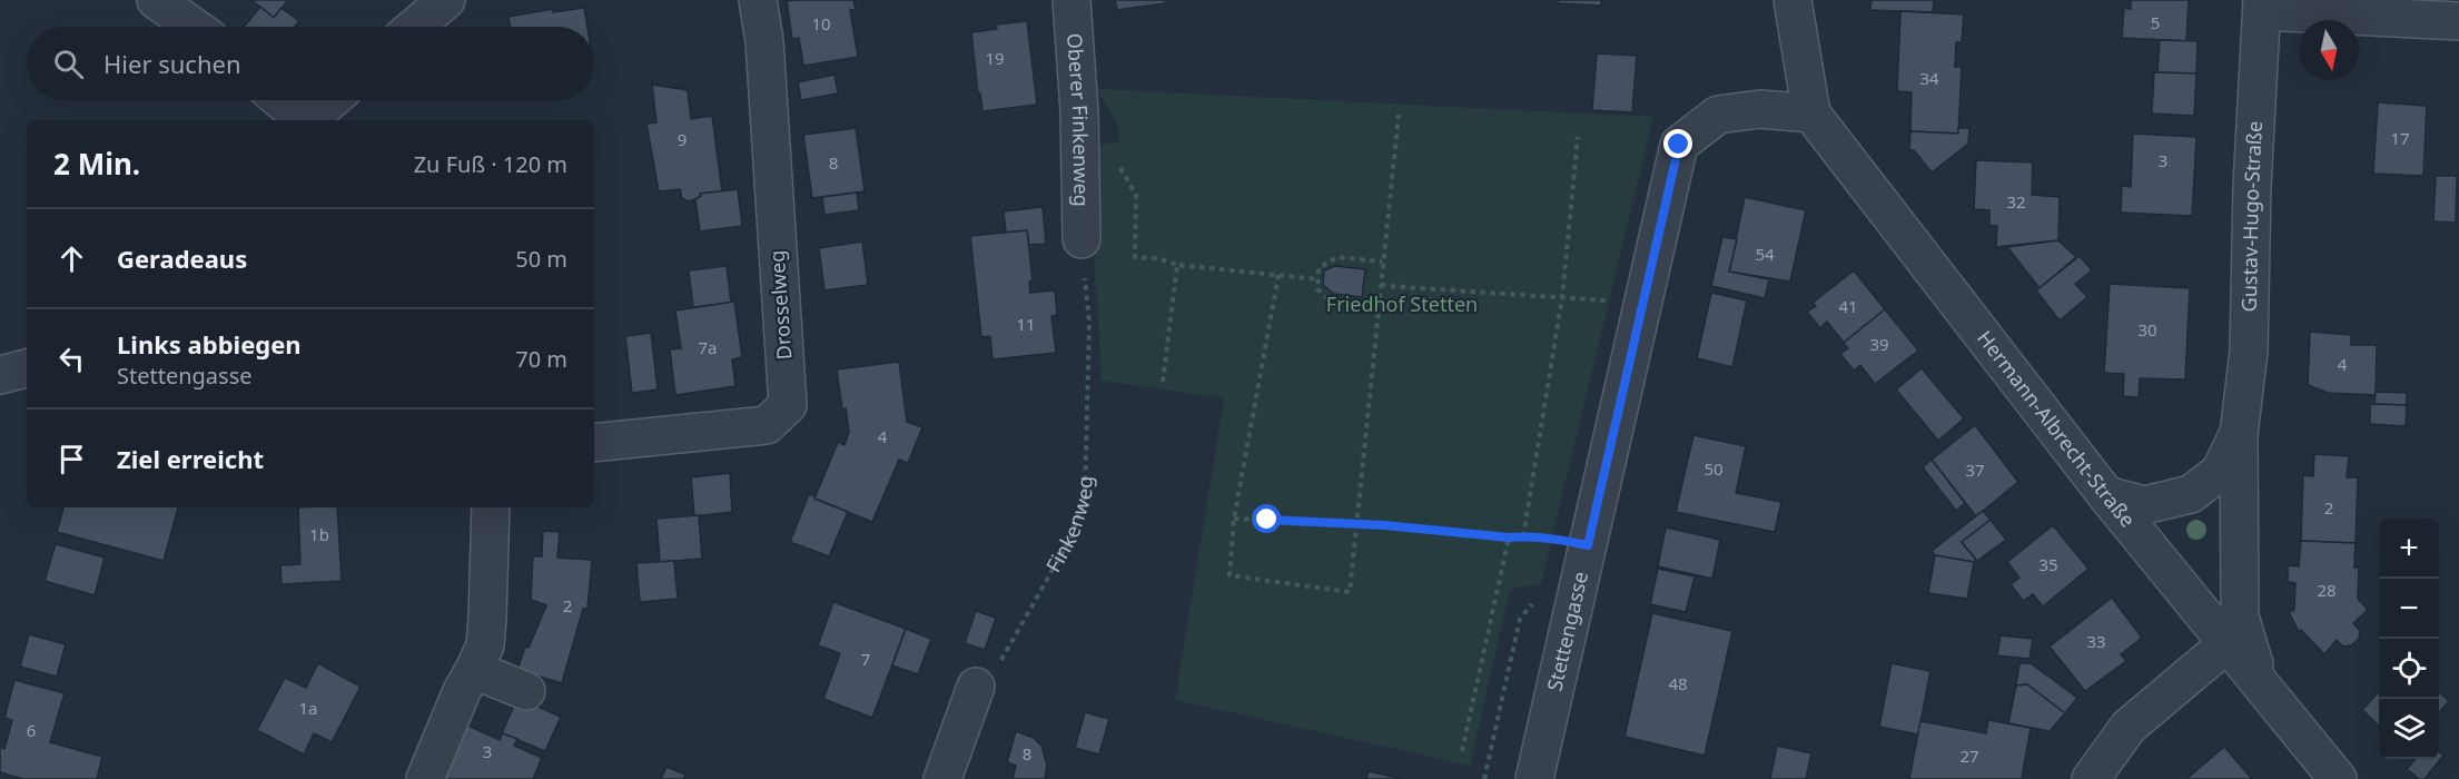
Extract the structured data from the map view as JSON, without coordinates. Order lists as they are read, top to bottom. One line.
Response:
{"streets":{"street":["Oberer Finkenweg","Gustav-Hugo-Straße","Drosselweg","Hermann-Albrecht-Straße","Stettengasse"],"path":["Finkenweg"]},"crossings":[["Oberer Finkenweg","Finkenweg"],["Gustav-Hugo-Straße","Hermann-Albrecht-Straße"],["Hermann-Albrecht-Straße","Stettengasse"]],"parks":["Friedhof Stetten"],"house_numbers":["5","10","19","34","17","9","3","8","32","54","41","11","30","39","7a","4","4","50","37","2","1b","35","28","2","33","7","48","1a","6","3","8","27"],"north":"bottom","page":{"search":"Hier suchen","heading":["2 Min.","Zu Fuß · 120 m"],"list":[["Geradeaus","50 m"],["Links abbiegen","Stettengasse","70 m"],"Ziel erreicht"],"map_buttons":["+","−"]}}
